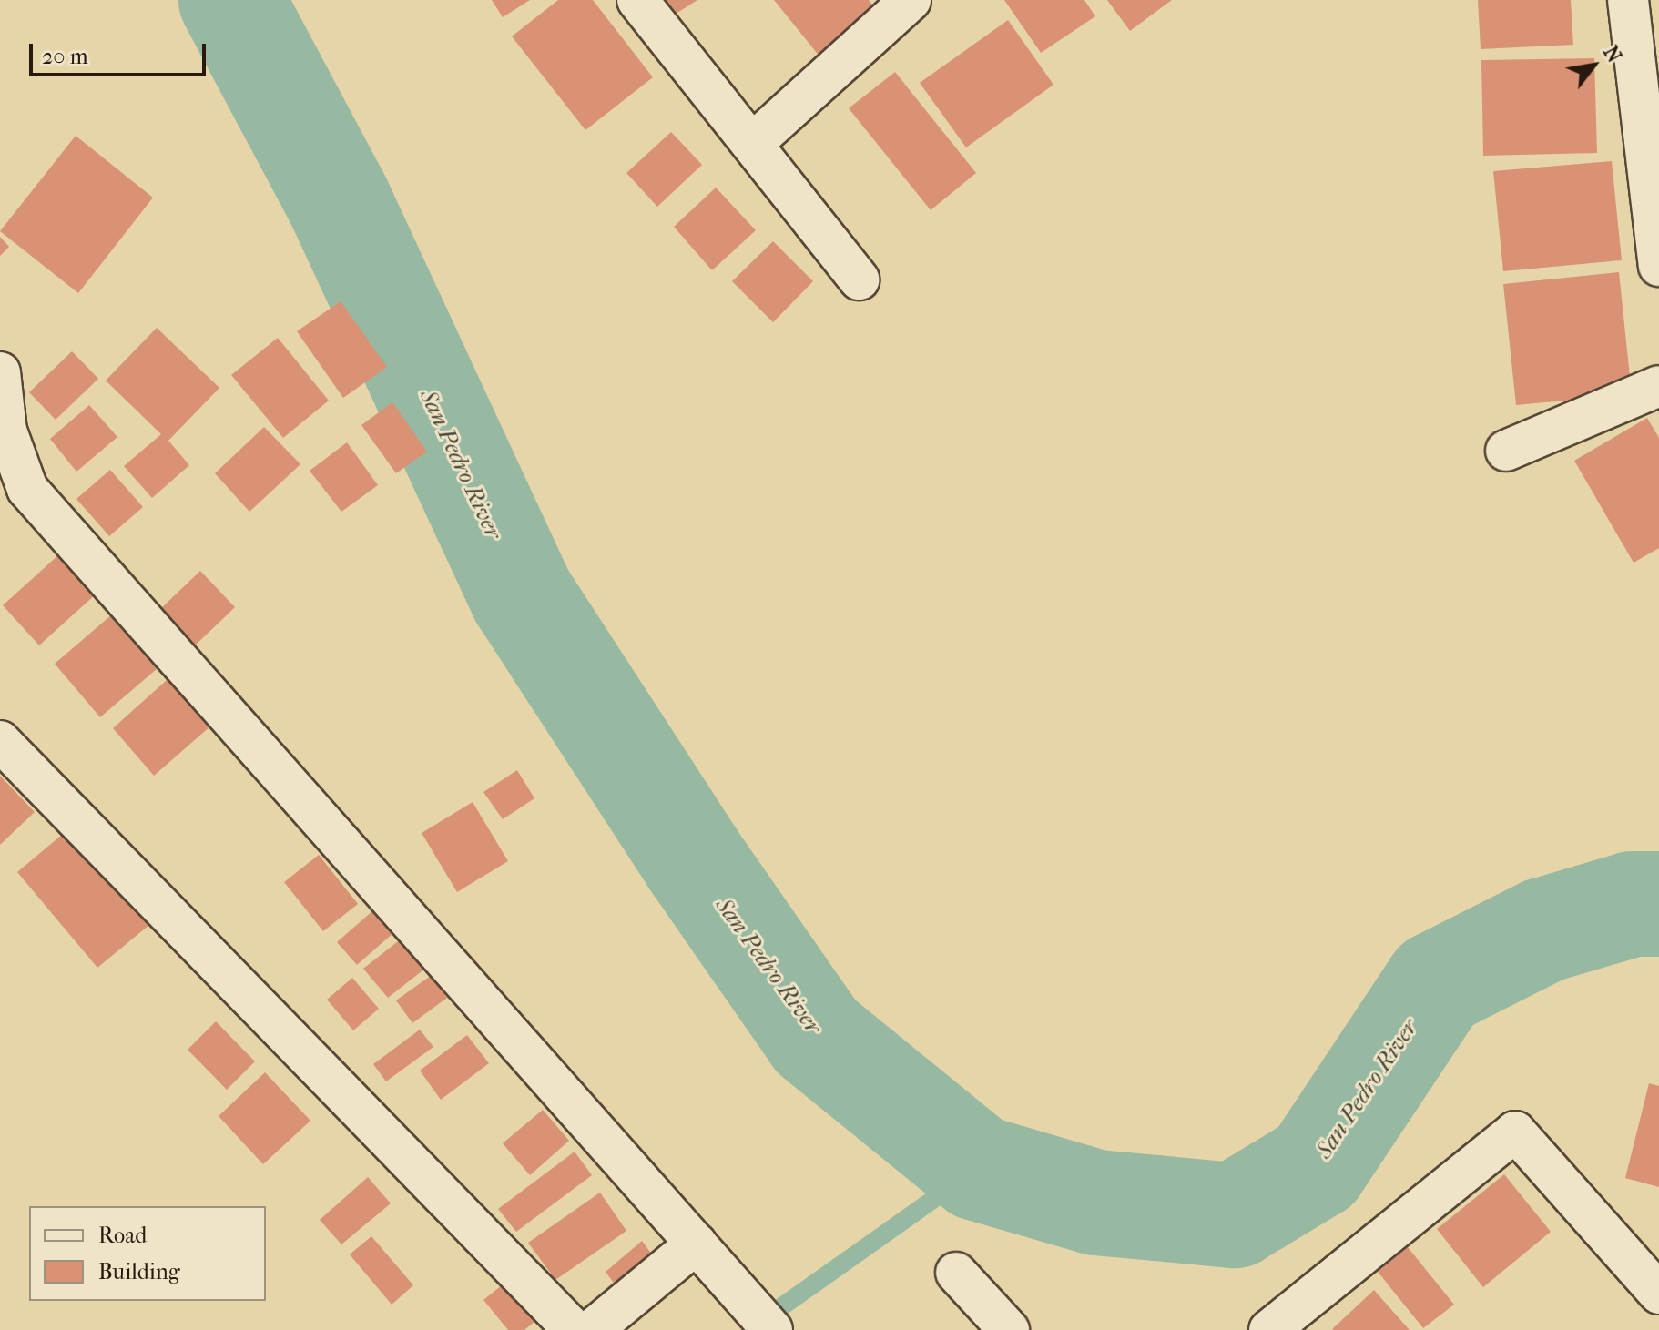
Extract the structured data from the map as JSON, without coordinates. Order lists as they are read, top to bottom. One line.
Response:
{"water":["San Pedro River"],"legend":["Road","Building"],"scale_bar":"20 m","north":"top right"}
